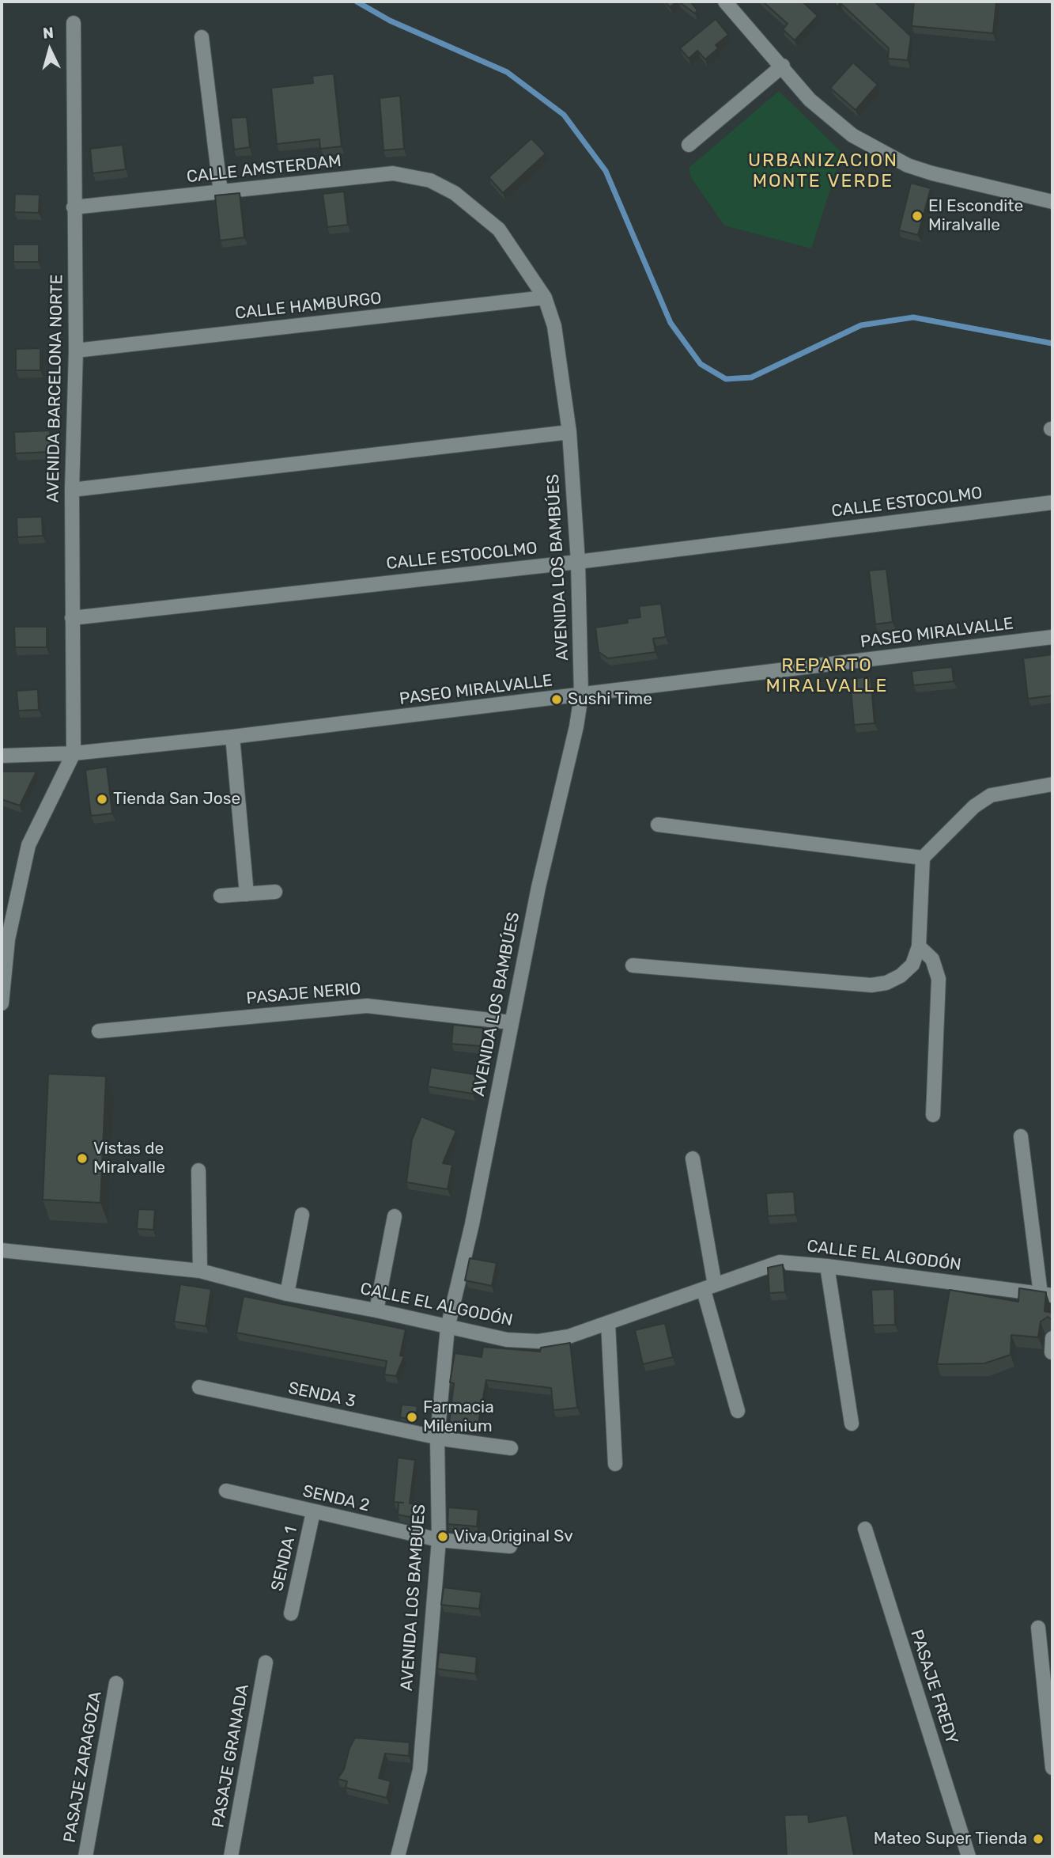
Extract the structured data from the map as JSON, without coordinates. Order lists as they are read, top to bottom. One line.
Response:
{"streets":{"street":["CALLE AMSTERDAM","CALLE HAMBURGO","AVENIDA BARCELONA NORTE","CALLE ESTOCOLMO","AVENIDA LOS BAMBÚES","PASEO MIRALVALLE","PASAJE NERIO","CALLE EL ALGODÓN","SENDA 3","SENDA 2","SENDA 1","PASAJE FREDY","PASAJE GRANADA","PASAJE ZARAGOZA"]},"crossings":[["CALLE AMSTERDAM","AVENIDA BARCELONA NORTE"],["CALLE AMSTERDAM","AVENIDA LOS BAMBÚES"],["CALLE HAMBURGO","AVENIDA BARCELONA NORTE"],["CALLE HAMBURGO","AVENIDA LOS BAMBÚES"],["AVENIDA BARCELONA NORTE","CALLE ESTOCOLMO"],["AVENIDA BARCELONA NORTE","PASEO MIRALVALLE"],["CALLE ESTOCOLMO","AVENIDA LOS BAMBÚES"],["AVENIDA LOS BAMBÚES","PASEO MIRALVALLE"],["AVENIDA LOS BAMBÚES","PASAJE NERIO"],["AVENIDA LOS BAMBÚES","CALLE EL ALGODÓN"],["AVENIDA LOS BAMBÚES","SENDA 3"],["AVENIDA LOS BAMBÚES","SENDA 2"],["SENDA 2","SENDA 1"]],"districts":["URBANIZACION MONTE VERDE","REPARTO MIRALVALLE"],"places":["El Escondite Miralvalle","Sushi Time","Tienda San Jose","Vistas de Miralvalle","Farmacia Milenium","Viva Original Sv","Mateo Super Tienda"],"north":"top"}
